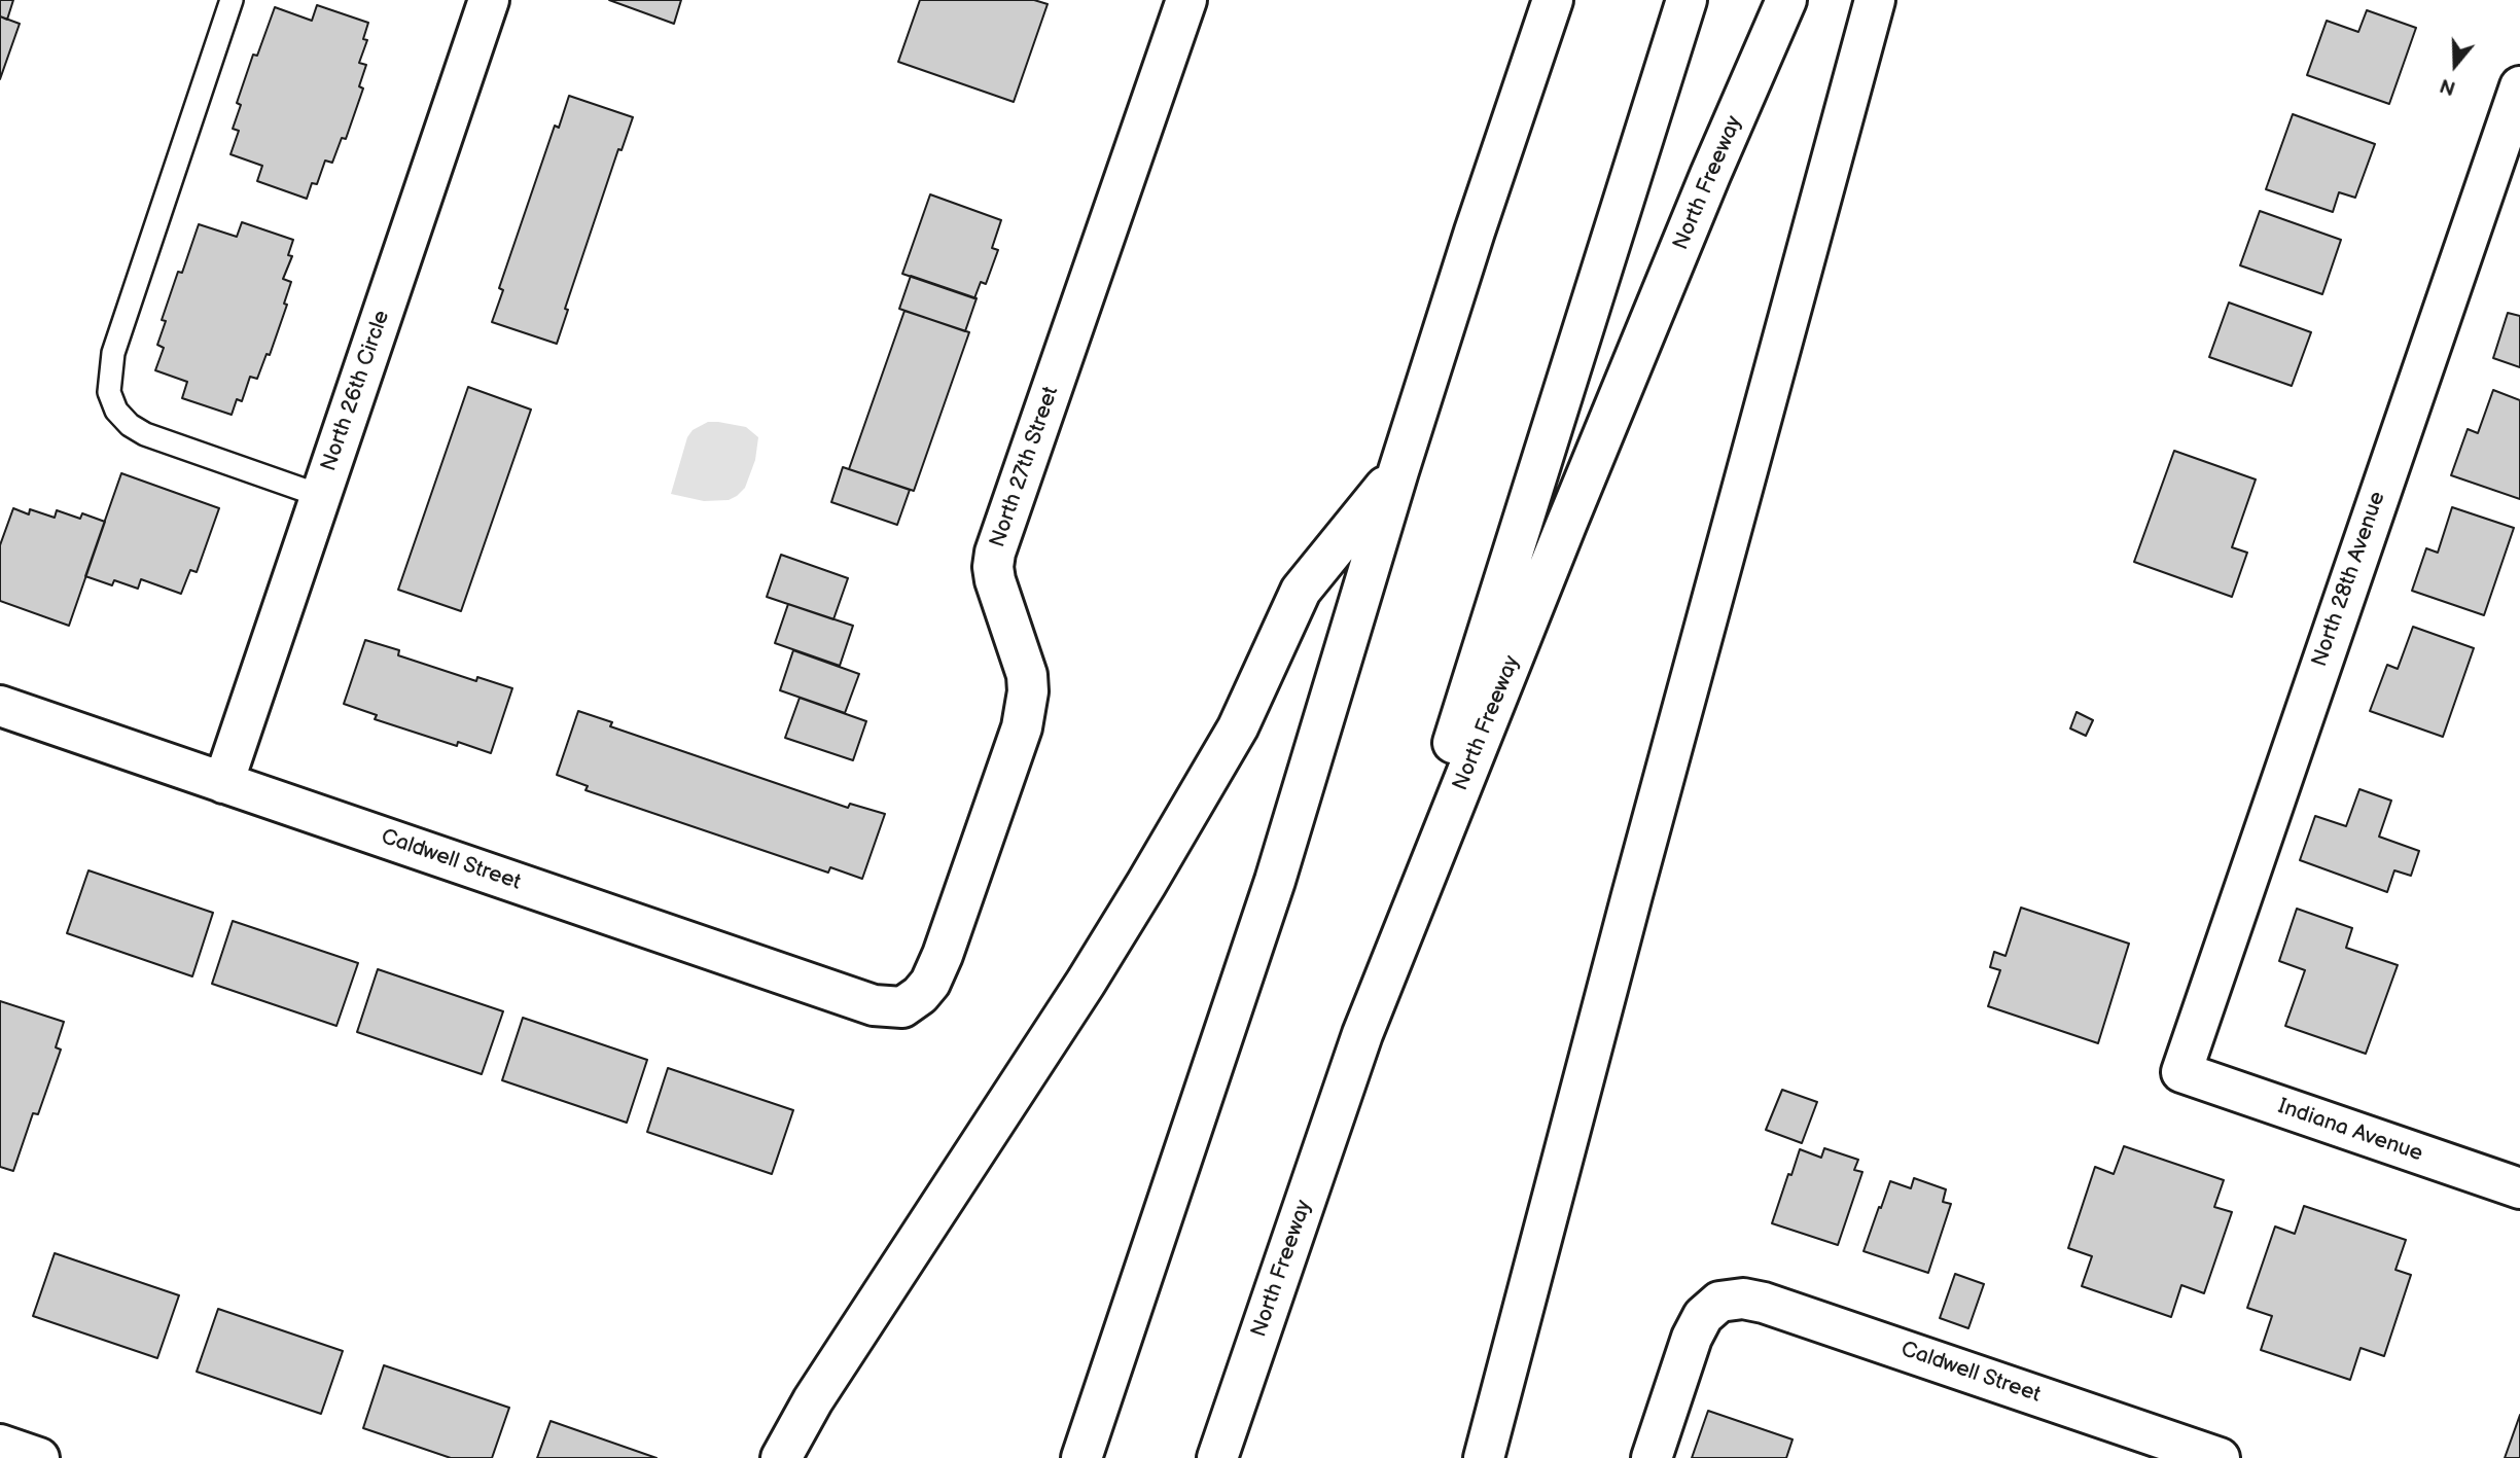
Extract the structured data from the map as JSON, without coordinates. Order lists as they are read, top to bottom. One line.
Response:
{"streets":{"main road":["North Freeway","North 26th Circle","North 27th Street","North 28th Avenue","Caldwell Street","Indiana Avenue"]},"crossings":[["North 26th Circle","Caldwell Street"],["North 27th Street","Caldwell Street"],["North 28th Avenue","Indiana Avenue"]],"north":"bottom"}
